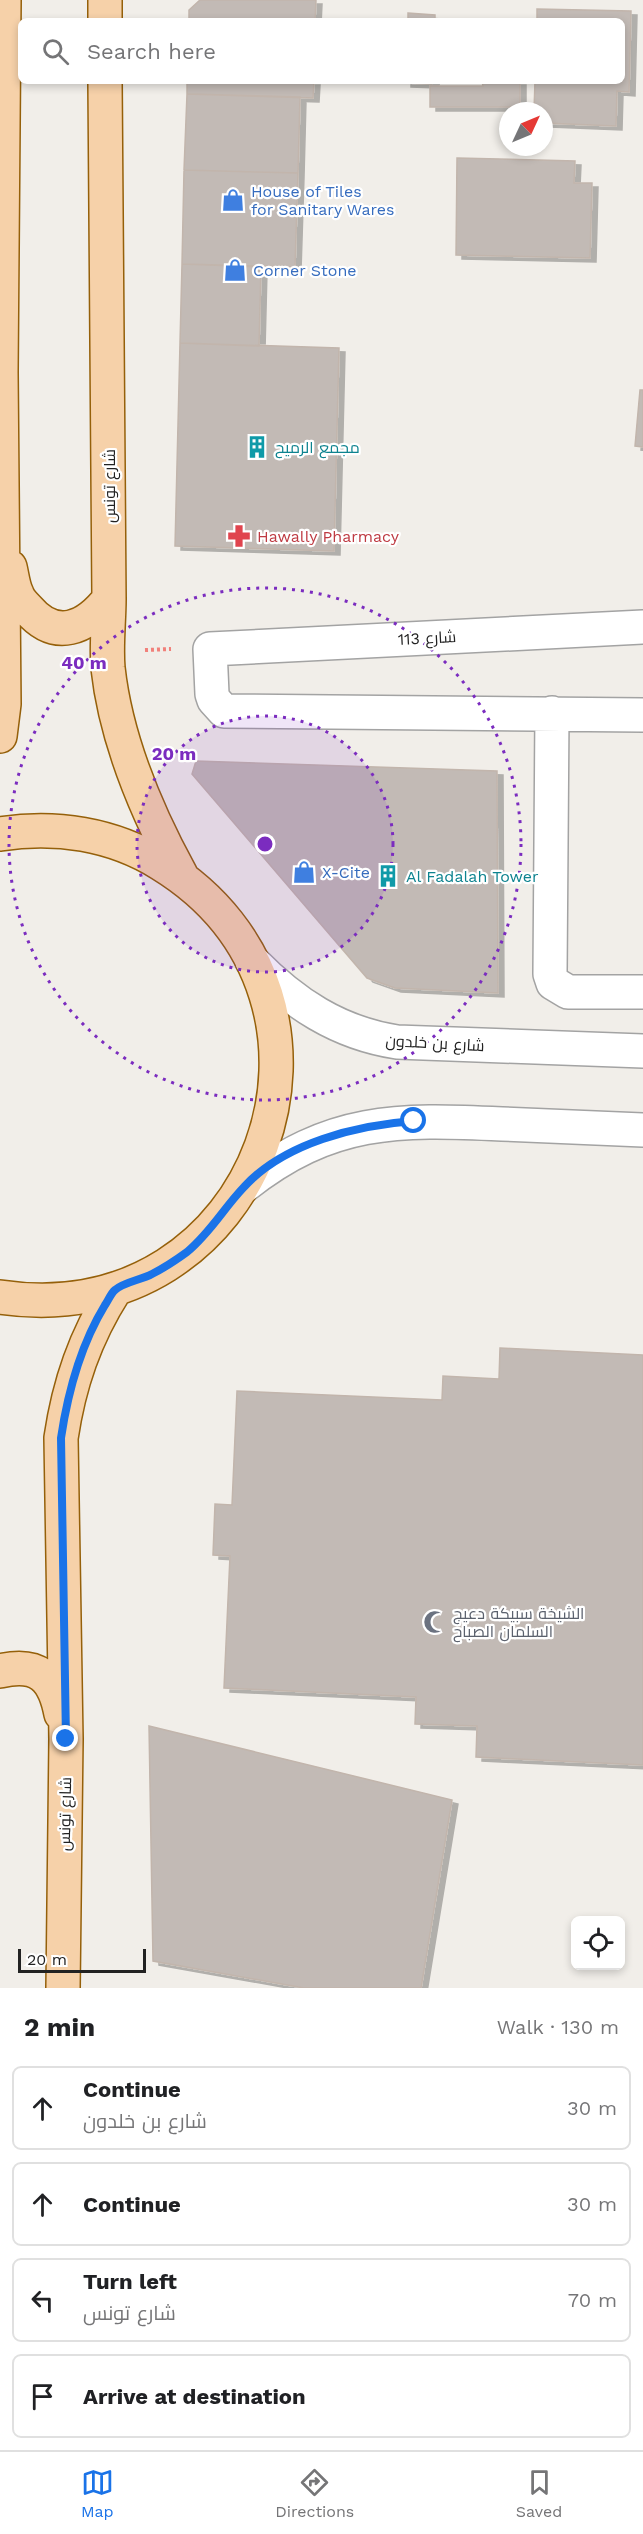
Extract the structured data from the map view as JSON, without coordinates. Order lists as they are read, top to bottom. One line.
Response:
{"streets":{"main road":["شارع تونس"],"street":["شارع 113","شارع بن خلدون"]},"places":{"shop":["House of Tiles for Sanitary Wares","Corner Stone","X-Cite"],"building":["مجمع الرميح","Al Fadalah Tower"],"pharmacy":["Hawally Pharmacy"],"mosque":["الشيخة سبيكة دعيج السلمان الصباح"]},"scale_bar":"20 m","north":"top right","page":{"search":"Search here","scale":"20 m","heading":["2 min","Walk · 130 m"],"list":[["Continue","شارع بن خلدون","30 m"],["Continue","30 m"],["Turn left","شارع تونس","70 m"],"Arrive at destination"],"nav":["Map","Directions","Saved"]},"rings":["40 m","20 m"]}
